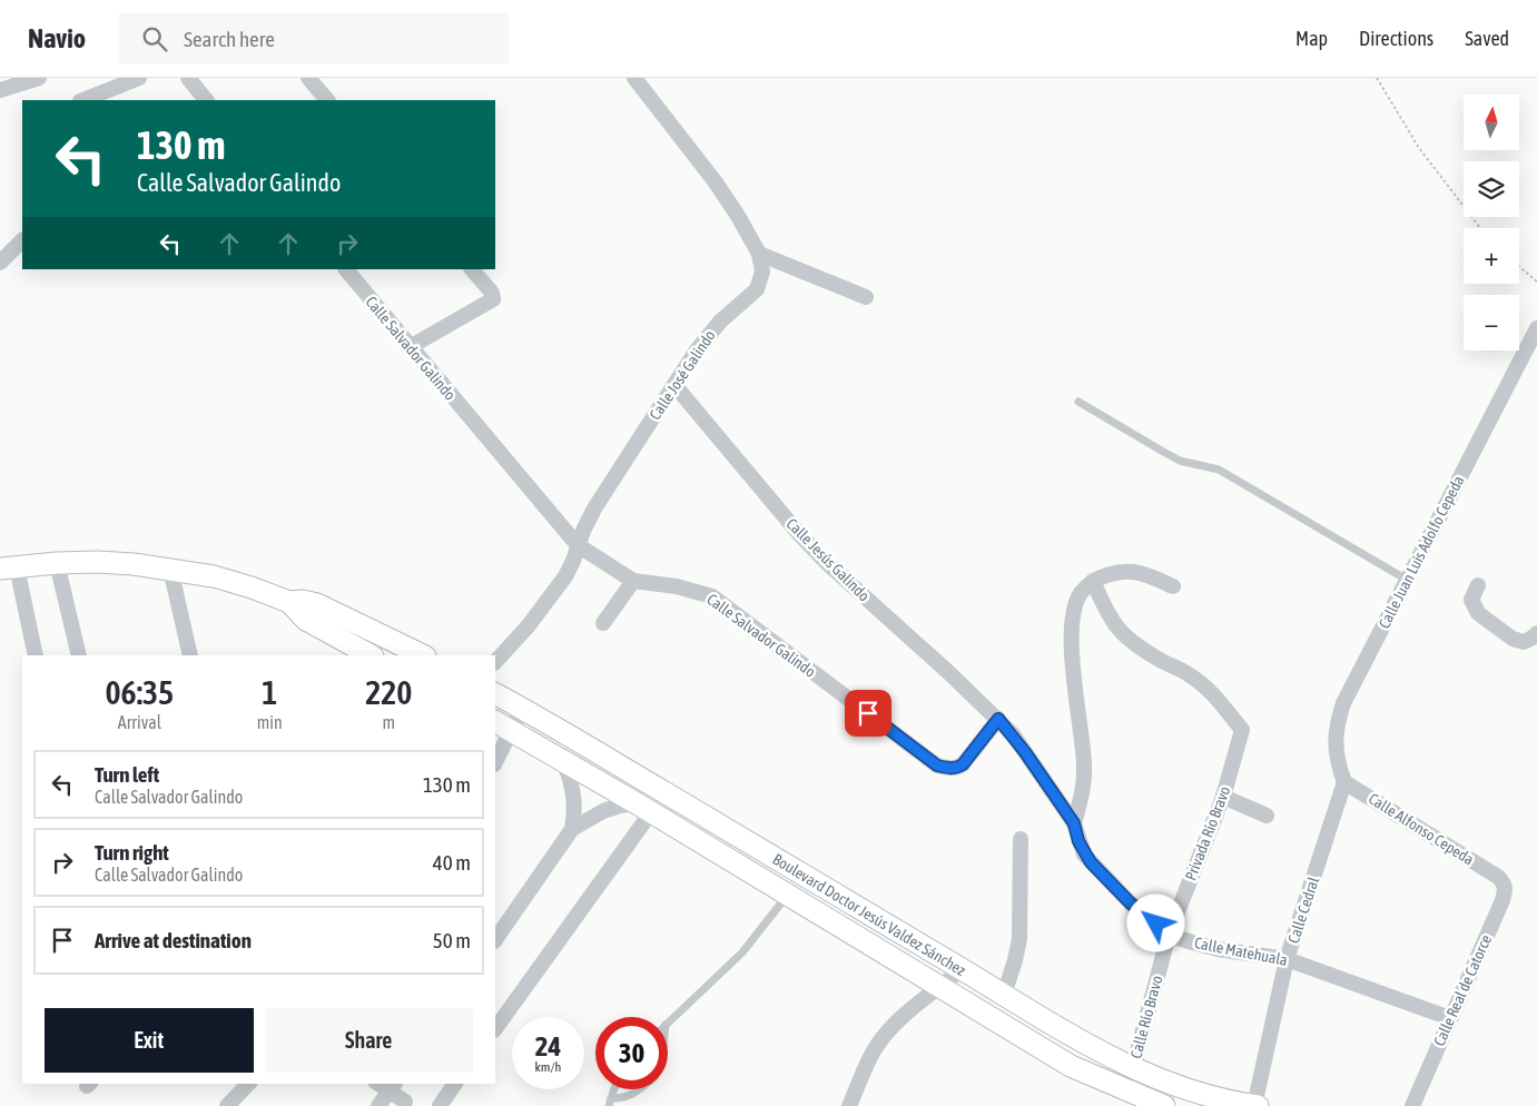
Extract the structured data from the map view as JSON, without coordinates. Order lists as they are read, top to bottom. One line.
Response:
{"streets":{"main road":["Boulevard Doctor Jesús Valdez Sánchez"],"street":["Calle Salvador Galindo","Calle José Galindo","Calle Juan Luis Adolfo Cepeda","Calle Jesús Galindo","Calle Alfonso Cepeda","Privada Río Bravo","Calle Cedral","Calle Matehuala","Calle Real de Catorce","Calle Río Bravo"]},"crossings":[["Calle Salvador Galindo","Calle José Galindo"],["Calle Salvador Galindo","Calle Jesús Galindo"],["Calle Salvador Galindo","Calle Matehuala"],["Calle José Galindo","Calle Jesús Galindo"],["Calle Juan Luis Adolfo Cepeda","Calle Alfonso Cepeda"],["Calle Juan Luis Adolfo Cepeda","Calle Cedral"],["Calle Jesús Galindo","Calle Matehuala"],["Calle Alfonso Cepeda","Calle Cedral"],["Calle Alfonso Cepeda","Calle Real de Catorce"],["Privada Río Bravo","Calle Matehuala"],["Privada Río Bravo","Calle Río Bravo"],["Calle Cedral","Boulevard Doctor Jesús Valdez Sánchez"],["Calle Cedral","Calle Matehuala"],["Boulevard Doctor Jesús Valdez Sánchez","Calle Río Bravo"],["Calle Matehuala","Calle Real de Catorce"],["Calle Matehuala","Calle Río Bravo"]],"north":"top","page":{"header":"Navio","search":"Search here","nav":["Map","Directions","Saved"],"map_buttons":["+","−"],"turn":["130 m","Calle Salvador Galindo"],"eta":["06:35","Arrival","1","min","220","m"],"list":[{"name":"Turn left","note":"Calle Salvador Galindo","value":"130 m"},{"name":"Turn right","note":"Calle Salvador Galindo","value":"40 m"},{"name":"Arrive at destination","value":"50 m"}],"buttons":["Exit","Share"],"speed":"24 km/h","limit":"30"}}
